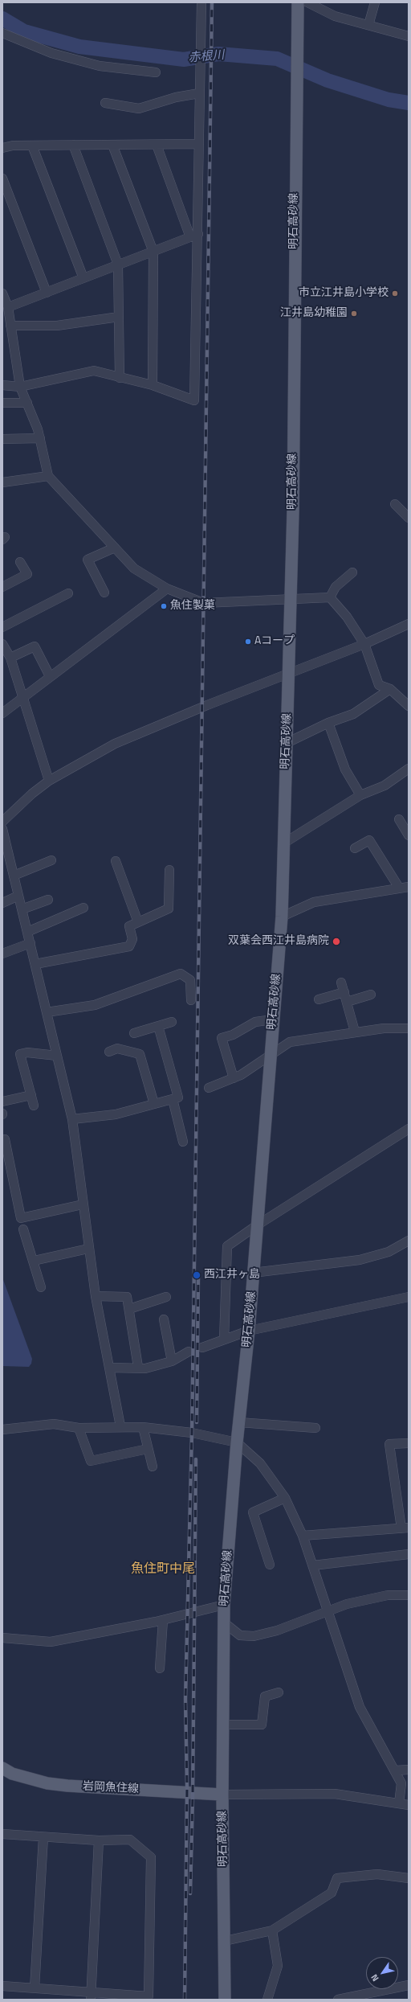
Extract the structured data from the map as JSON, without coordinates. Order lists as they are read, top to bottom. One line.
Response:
{"streets":{"main road":["明石高砂線","岩岡魚住線"]},"crossings":[["明石高砂線","岩岡魚住線"]],"districts":["魚住町中尾"],"water":["赤根川"],"places":["市立江井島小学校","江井島幼稚園","魚住製菓","Aコープ","双葉会西江井島病院","西江井ヶ島"],"north":"bottom left"}
